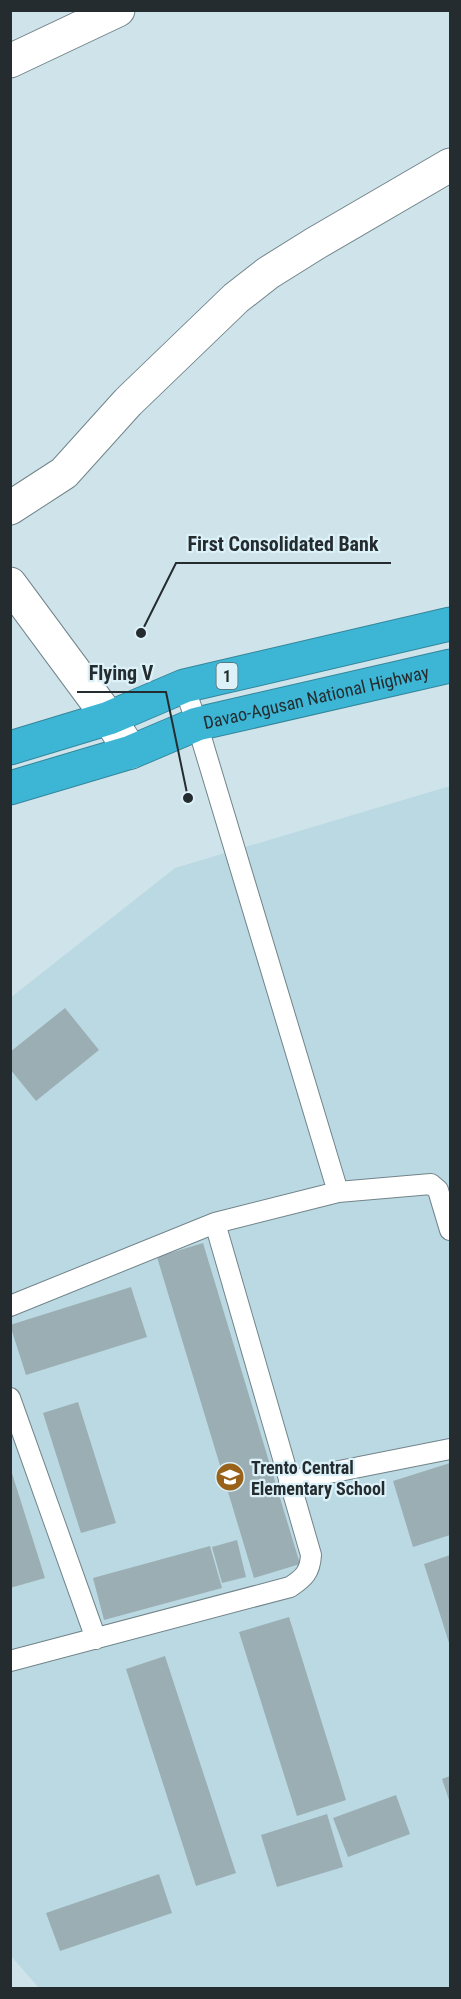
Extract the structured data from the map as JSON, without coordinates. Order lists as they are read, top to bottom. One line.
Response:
{"streets":{"highway":["1","Davao-Agusan National Highway"]},"places":{"other":["First Consolidated Bank","Flying V"],"school or university":["Trento Central Elementary School"]}}
